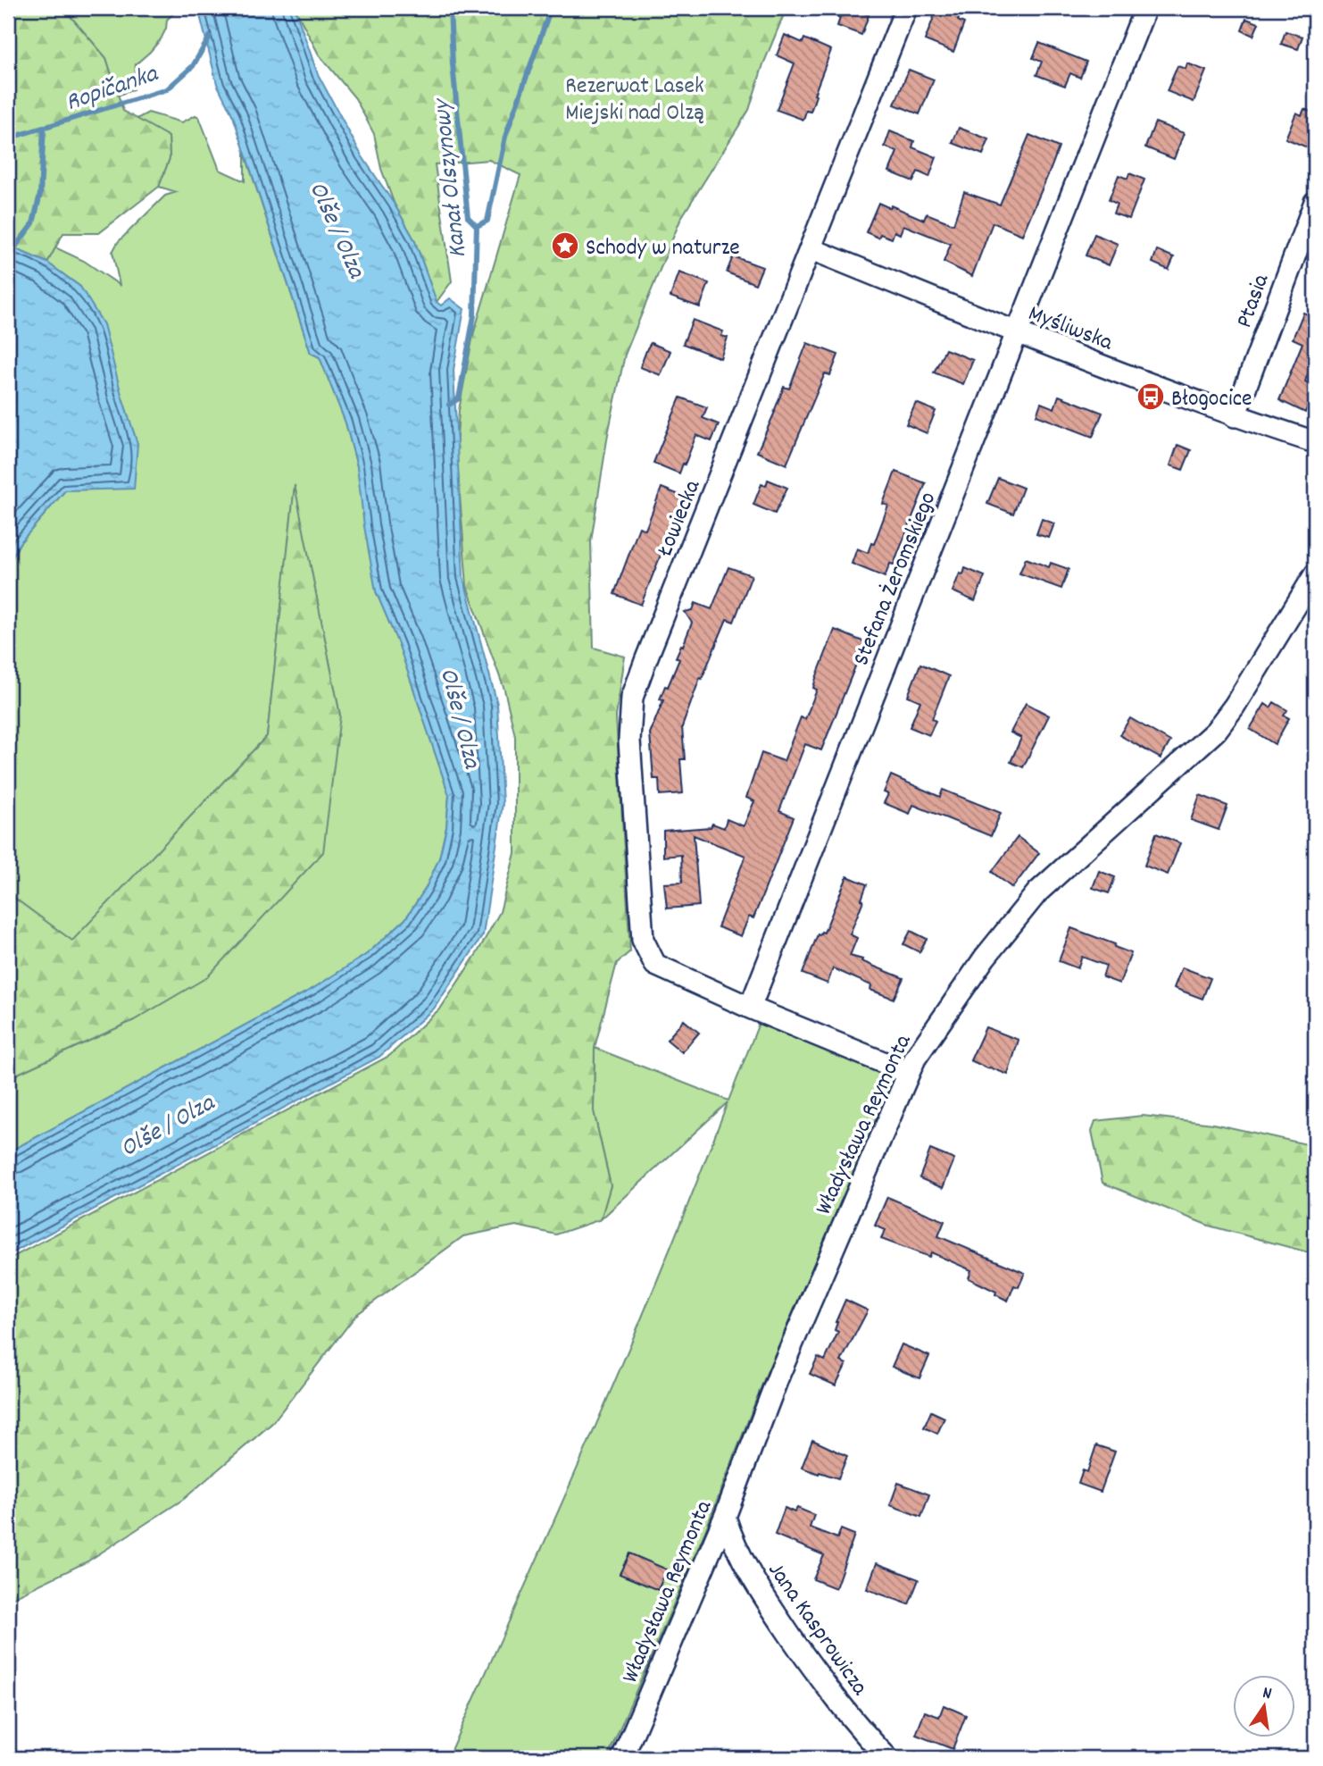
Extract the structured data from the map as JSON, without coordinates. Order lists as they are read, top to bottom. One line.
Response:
{"streets":{"street":["Ptasia","Myśliwska","Łowiecka","Stefana Żeromskiego","Władysława Reymonta","Jana Kasprowicza"]},"crossings":[["Ptasia","Myśliwska"],["Myśliwska","Łowiecka"],["Myśliwska","Stefana Żeromskiego"],["Łowiecka","Stefana Żeromskiego"],["Władysława Reymonta","Jana Kasprowicza"]],"water":["Ropičanka","Kanał Olszynowy","Olše / Olza"],"parks":["Rezerwat Lasek Miejski nad Olzą"],"places":{"place":["Schody w naturze"],"bus stop":["Błogocice"]},"north":"top"}
